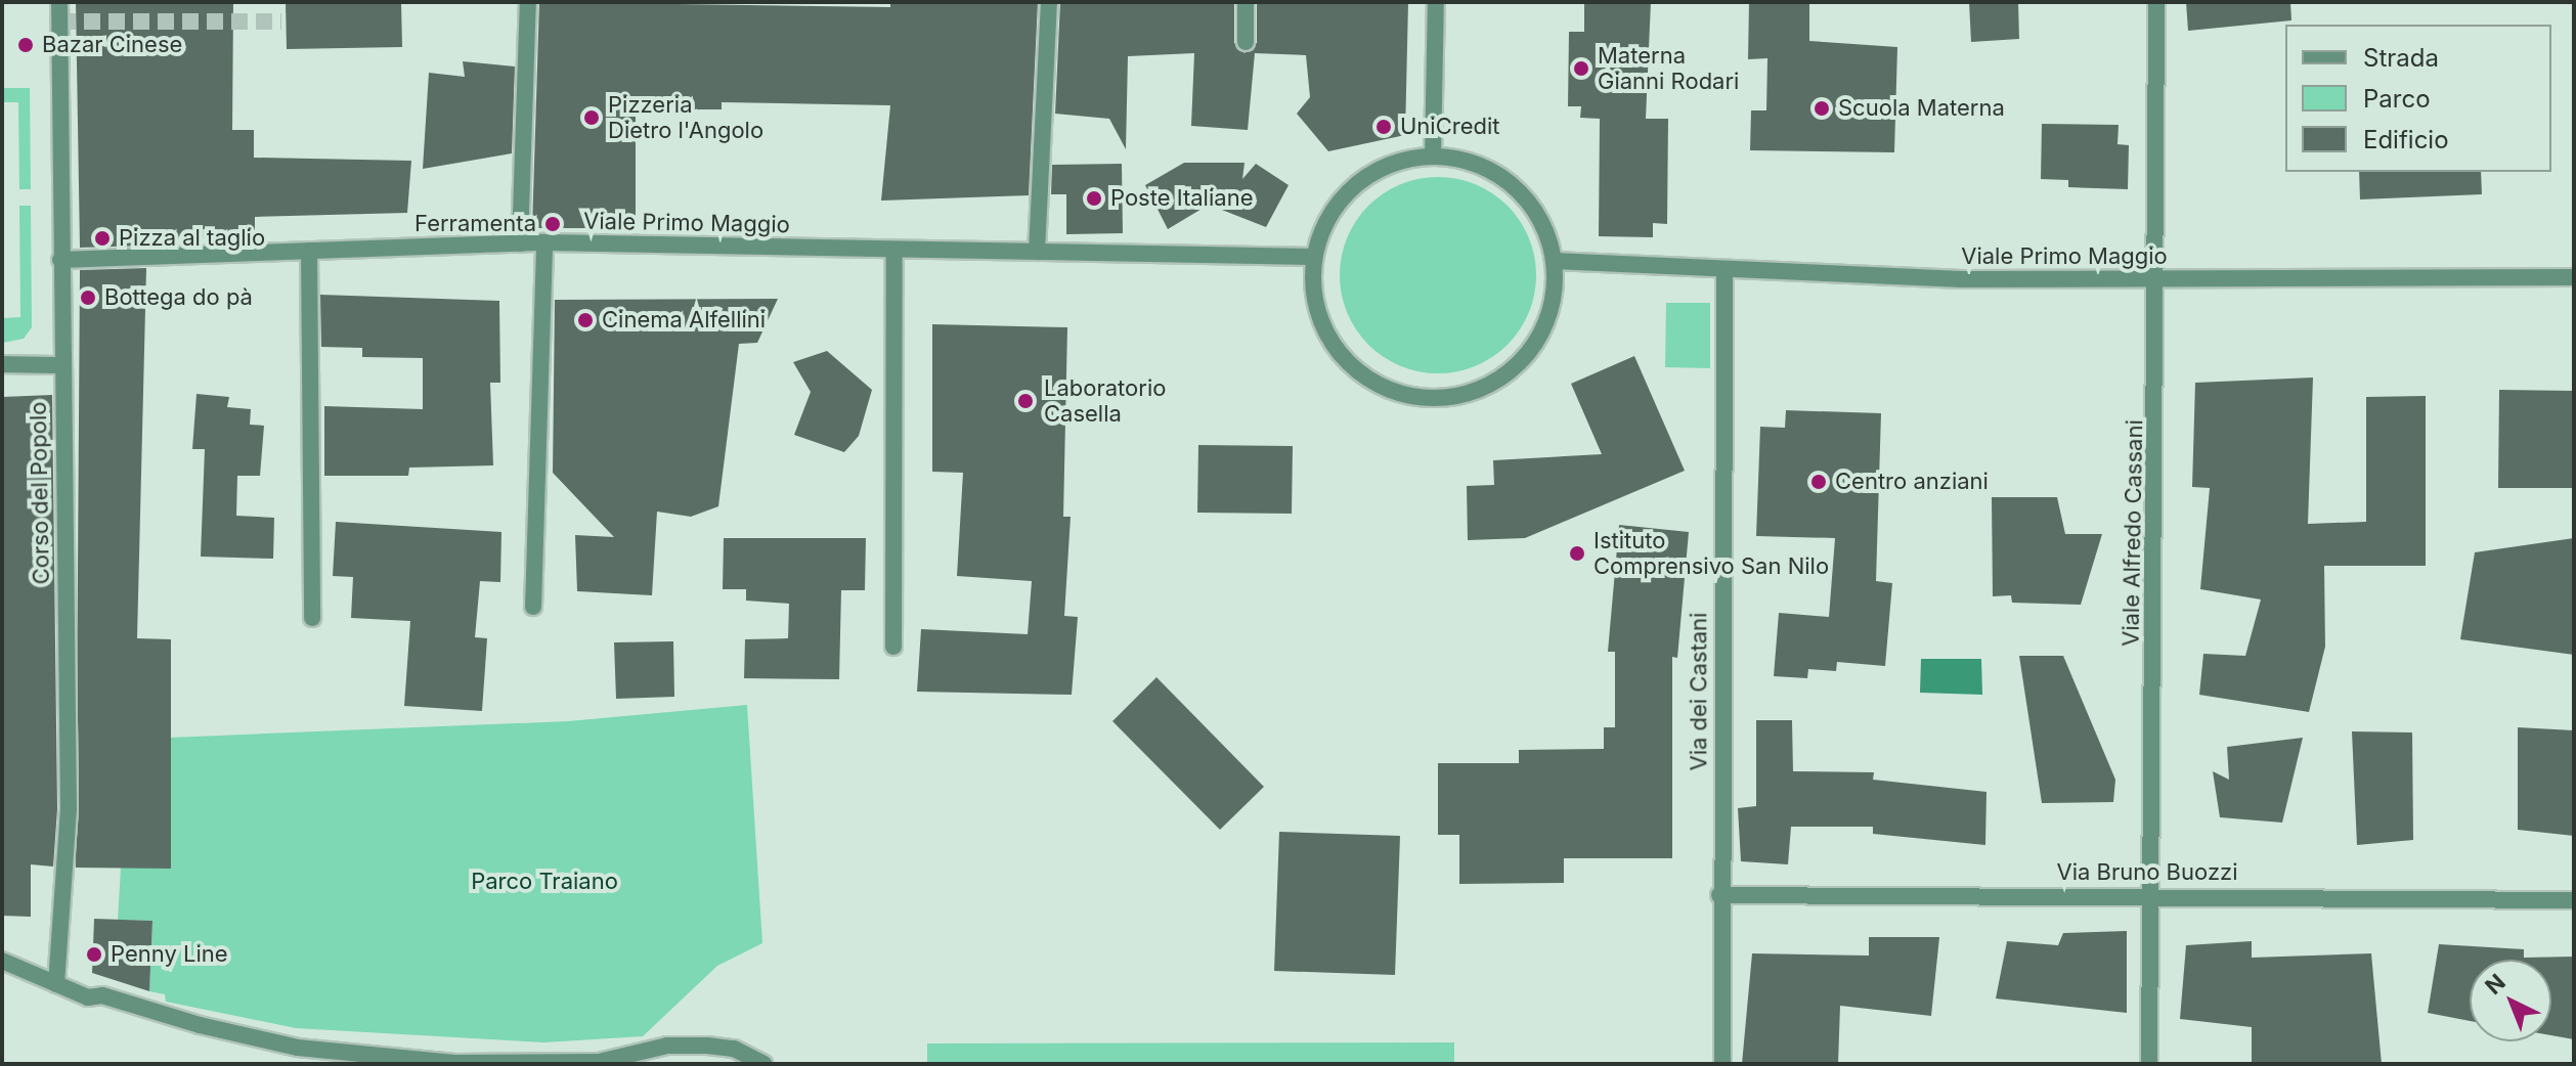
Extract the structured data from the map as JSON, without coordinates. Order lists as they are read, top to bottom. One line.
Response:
{"streets":{"street":["Viale Primo Maggio","Corso del Popolo","Viale Alfredo Cassani","Via dei Castani","Via Bruno Buozzi"]},"crossings":[["Viale Primo Maggio","Corso del Popolo"],["Viale Primo Maggio","Viale Alfredo Cassani"],["Viale Primo Maggio","Via dei Castani"],["Viale Alfredo Cassani","Via Bruno Buozzi"],["Via dei Castani","Via Bruno Buozzi"]],"parks":["Parco Traiano"],"places":["Bazar Cinese","Materna Gianni Rodari","Scuola Materna","Pizzeria Dietro l'Angolo","UniCredit","Poste Italiane","Ferramenta","Pizza al taglio","Bottega do pà","Cinema Alfellini","Laboratorio Casella","Centro anziani","Istituto Comprensivo San Nilo","Penny Line"],"legend":["Strada","Parco","Edificio"],"north":"top left"}
